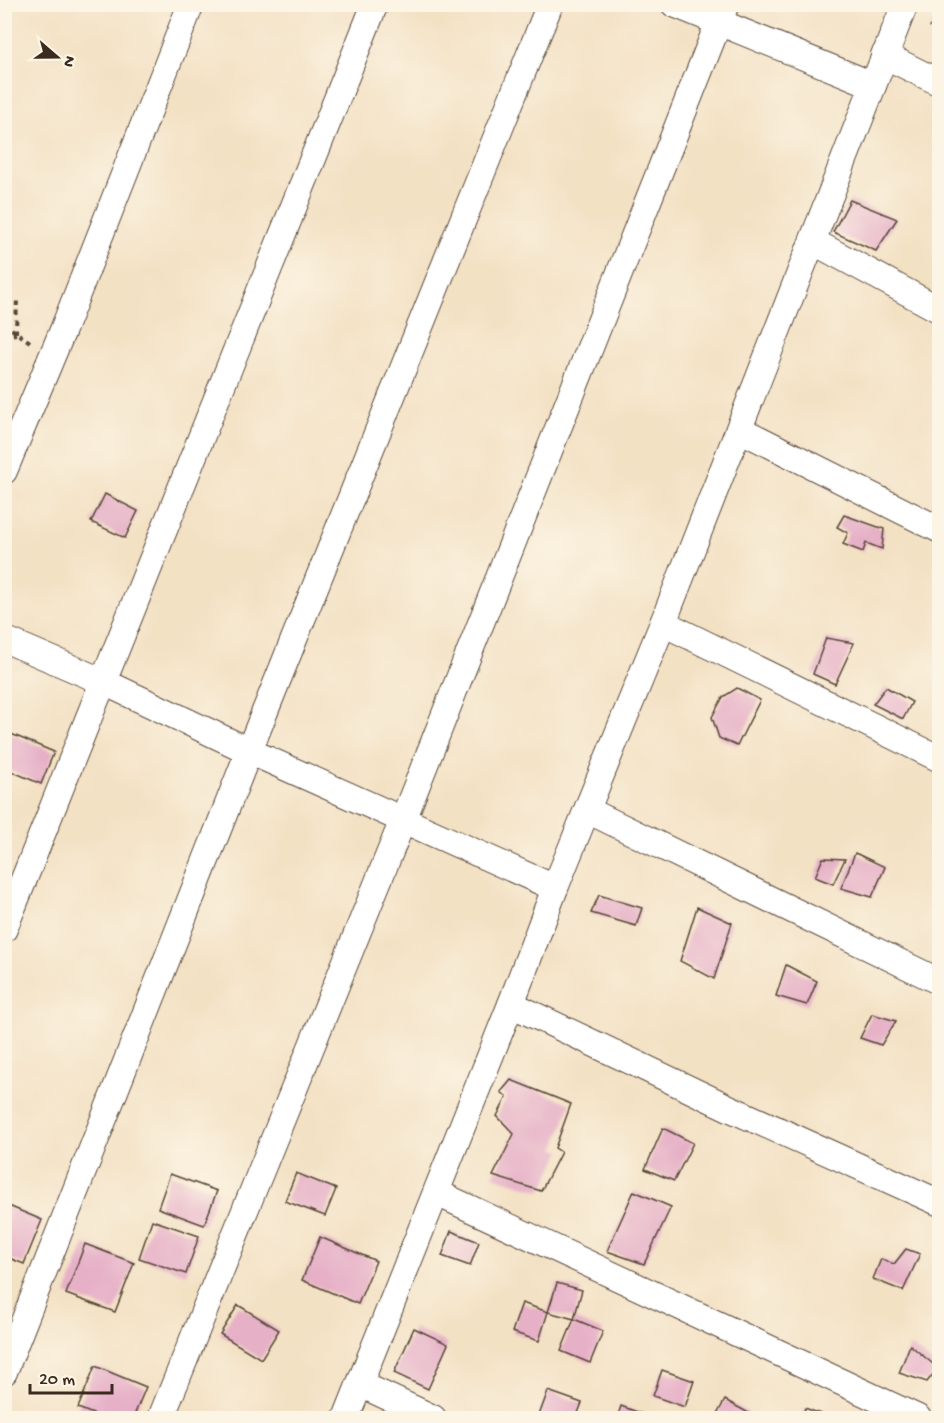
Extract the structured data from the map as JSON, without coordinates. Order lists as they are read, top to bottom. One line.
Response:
{"scale_bar":"20 m","north":"right"}
